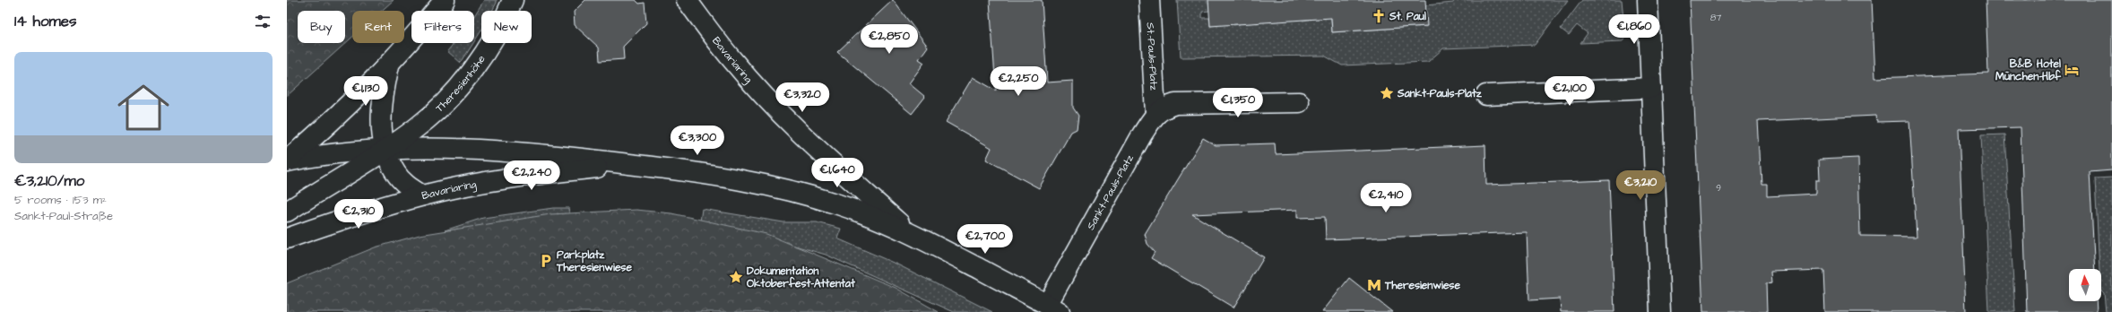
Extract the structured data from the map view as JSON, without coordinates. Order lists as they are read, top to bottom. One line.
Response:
{"streets":{"street":["St.-Pauls-Platz","Bavariaring","Theresienhöhe","Sankt-Pauls-Platz"]},"crossings":[["St.-Pauls-Platz","Sankt-Pauls-Platz"],["Bavariaring","Theresienhöhe"],["Bavariaring","Sankt-Pauls-Platz"]],"places":{"church":["St. Paul"],"hotel":["B&B Hotel München-Hbf"],"place":["Sankt-Pauls-Platz","Dokumentation Oktoberfest-Attentat"],"parking":["Parkplatz Theresienwiese"],"metro station":["Theresienwiese"]},"house_numbers":["87","9"],"north":"top","page":{"heading":"14 homes","chip":["Buy","Rent","Filters","New"],"price":["€1,860","€2,850","€2,250","€1,130","€2,100","€3,320","€1,350","€3,300","€1,640","€2,240","€3,210","€2,410","€2,310","€2,700"],"list":[{"name":"€3,210/mo","note":"5 rooms · 153 m² · Sankt-Paul-Straße"}]}}
